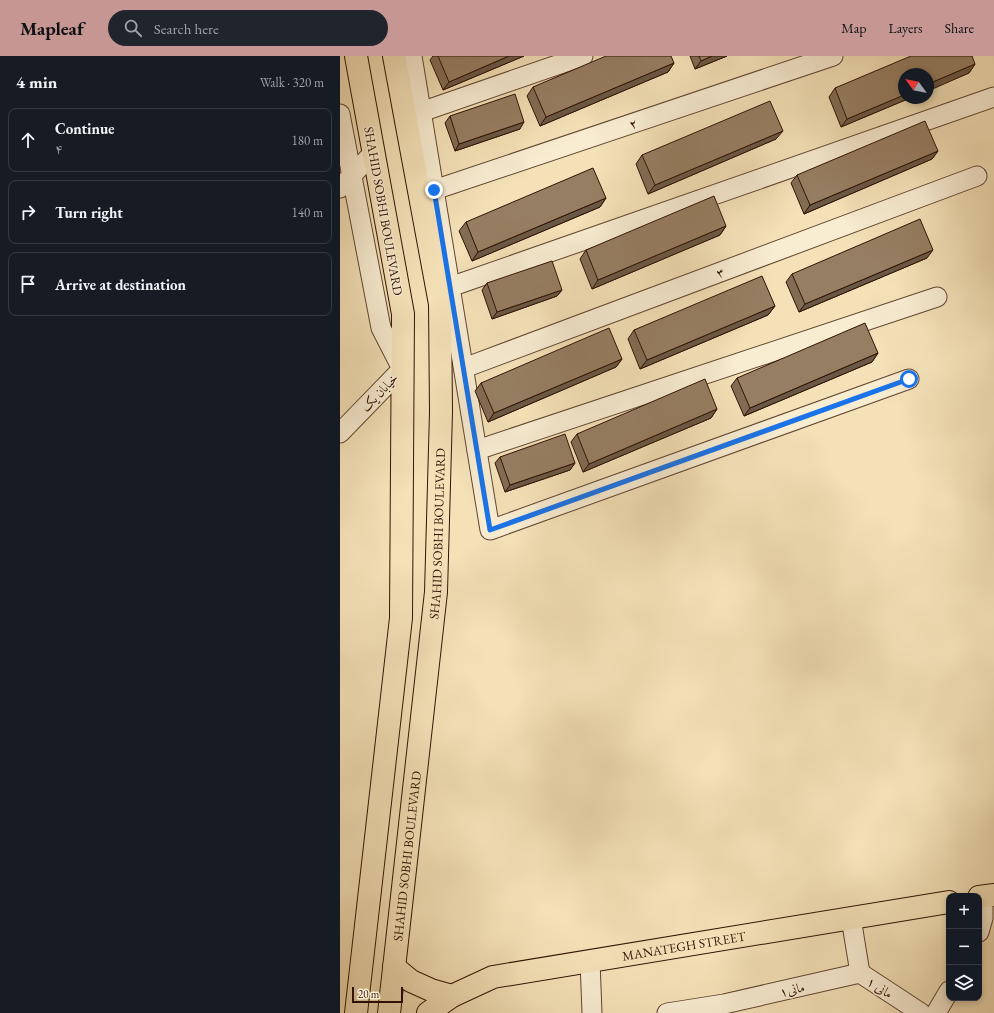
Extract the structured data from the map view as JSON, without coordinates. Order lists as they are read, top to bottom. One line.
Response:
{"streets":{"main road":["SHAHID SOBHI BOULEVARD","MANATEGH STREET"],"street":["۲","۳","خیابان یک","مانی ۱","مانی۱"]},"crossings":[["SHAHID SOBHI BOULEVARD","خیابان یک"],["مانی ۱","مانی۱"]],"scale_bar":"20 m","north":"top left","page":{"header":"Mapleaf","search":"Search here","nav":["Map","Layers","Share"],"heading":["4 min","Walk · 320 m"],"list":[["Continue","۴","180 m"],["Turn right","140 m"],"Arrive at destination"],"map_buttons":["+","−"],"scale":"20 m"}}
